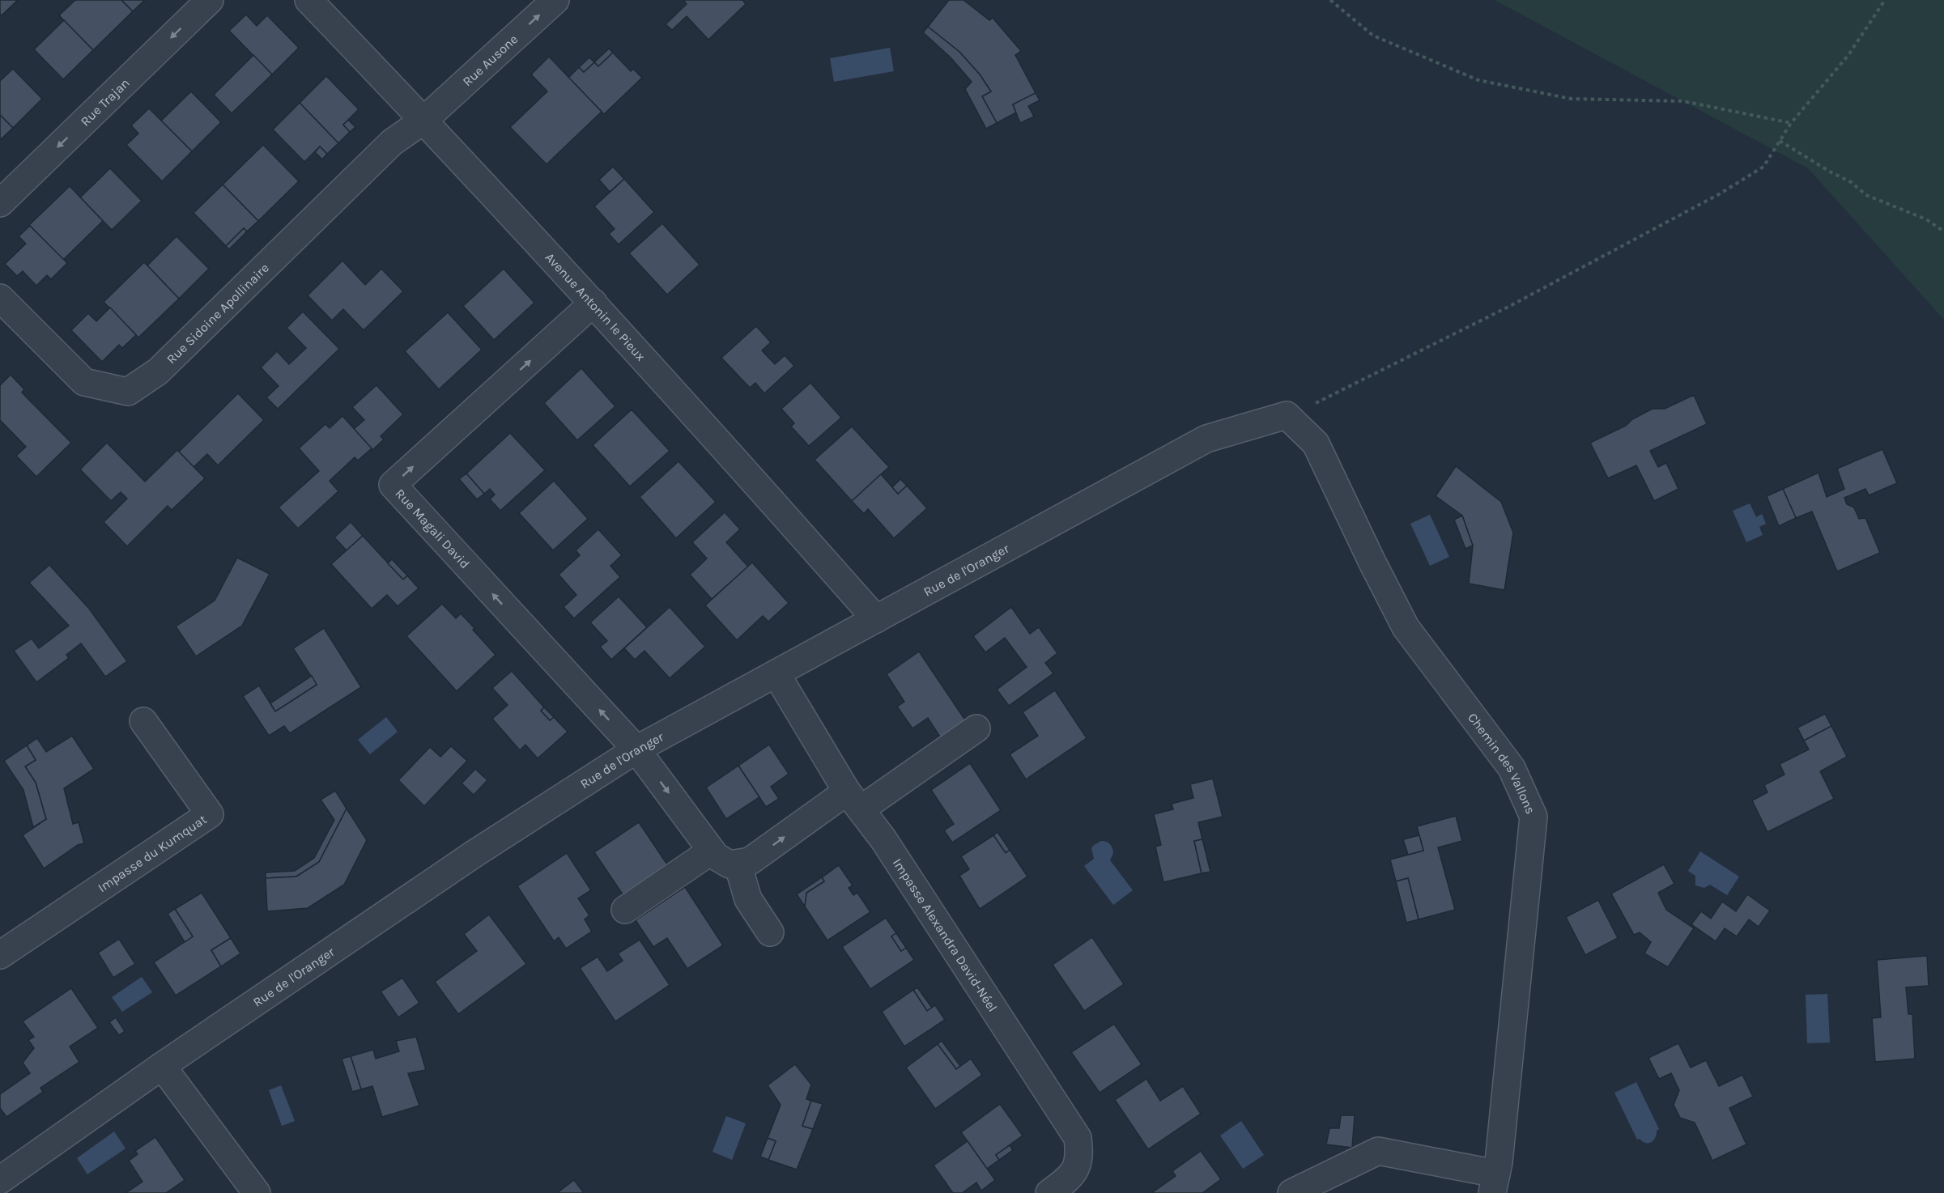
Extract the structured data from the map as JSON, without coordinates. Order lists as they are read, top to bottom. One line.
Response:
{"streets":{"street":["Rue Ausone","Rue Trajan","Avenue Antonin le Pieux","Rue Sidoine Apollinaire","Rue Magali David","Rue de l'Oranger","Chemin des Vallons","Impasse du Kumquat","Impasse Alexandra David-Néel"]},"crossings":[["Rue Ausone","Avenue Antonin le Pieux"],["Rue Ausone","Rue Sidoine Apollinaire"],["Avenue Antonin le Pieux","Rue Sidoine Apollinaire"],["Avenue Antonin le Pieux","Rue Magali David"],["Avenue Antonin le Pieux","Rue de l'Oranger"],["Rue Magali David","Rue de l'Oranger"],["Rue de l'Oranger","Chemin des Vallons"],["Rue de l'Oranger","Impasse Alexandra David-Néel"]],"one_way":["Rue Ausone","Rue Trajan"]}
